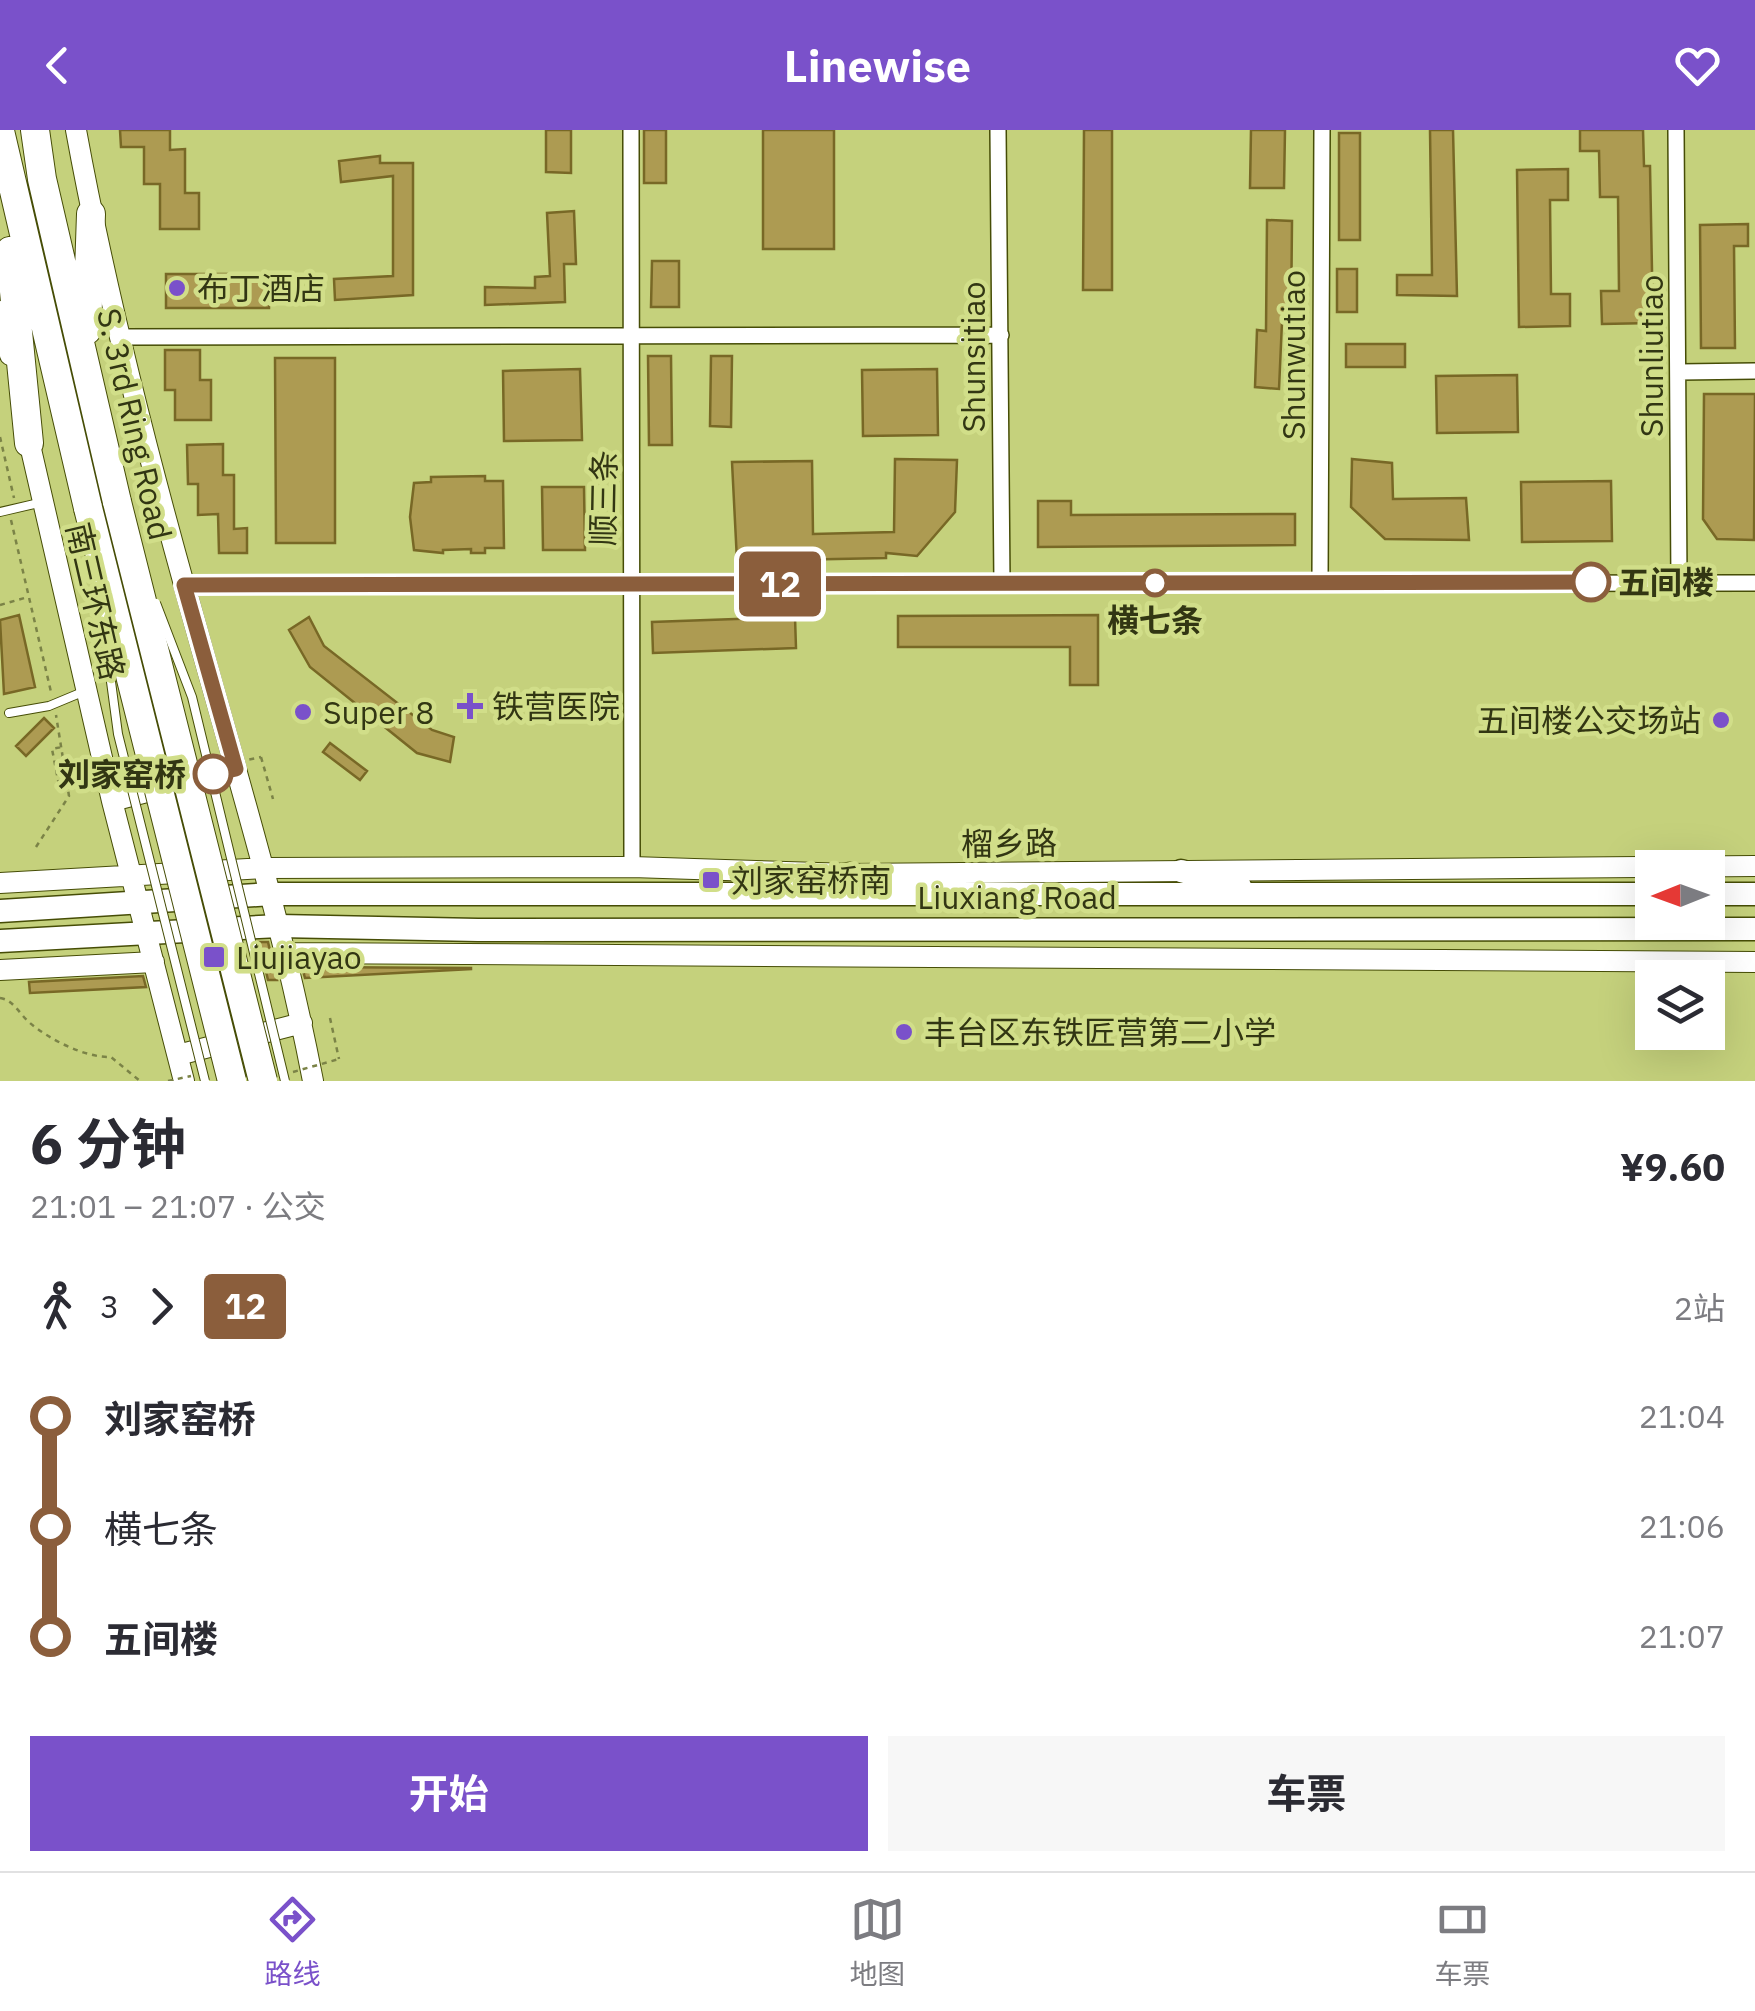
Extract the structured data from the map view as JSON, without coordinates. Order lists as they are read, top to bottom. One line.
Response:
{"streets":{"highway":["S. 3rd Ring Road"],"main road":["Liuxiang Road"],"street":["Shunwutiao","Shunliutiao","Shunsitiao","顺三条","南三环东路","榴乡路"]},"crossings":[["顺三条","榴乡路"],["南三环东路","榴乡路"],["南三环东路","Liuxiang Road"]],"places":{"other":["布丁酒店","五间楼","横七条","Super 8","五间楼公交场站","刘家窑桥","丰台区东铁匠营第二小学"],"health":["铁营医院"],"transit":["刘家窑桥南","Liujiayao"]},"lines":["bus line 12"],"north":"left","page":{"header":"Linewise","on_map":"12","heading":["6 分钟","21:01 – 21:07 · 公交","¥9.60"],"legs":["3","12","2站"],"list":[{"name":"刘家窑桥","value":"21:04"},{"name":"横七条","value":"21:06"},{"name":"五间楼","value":"21:07"}],"buttons":["开始","车票"],"tabs":["路线","地图","车票"]}}
